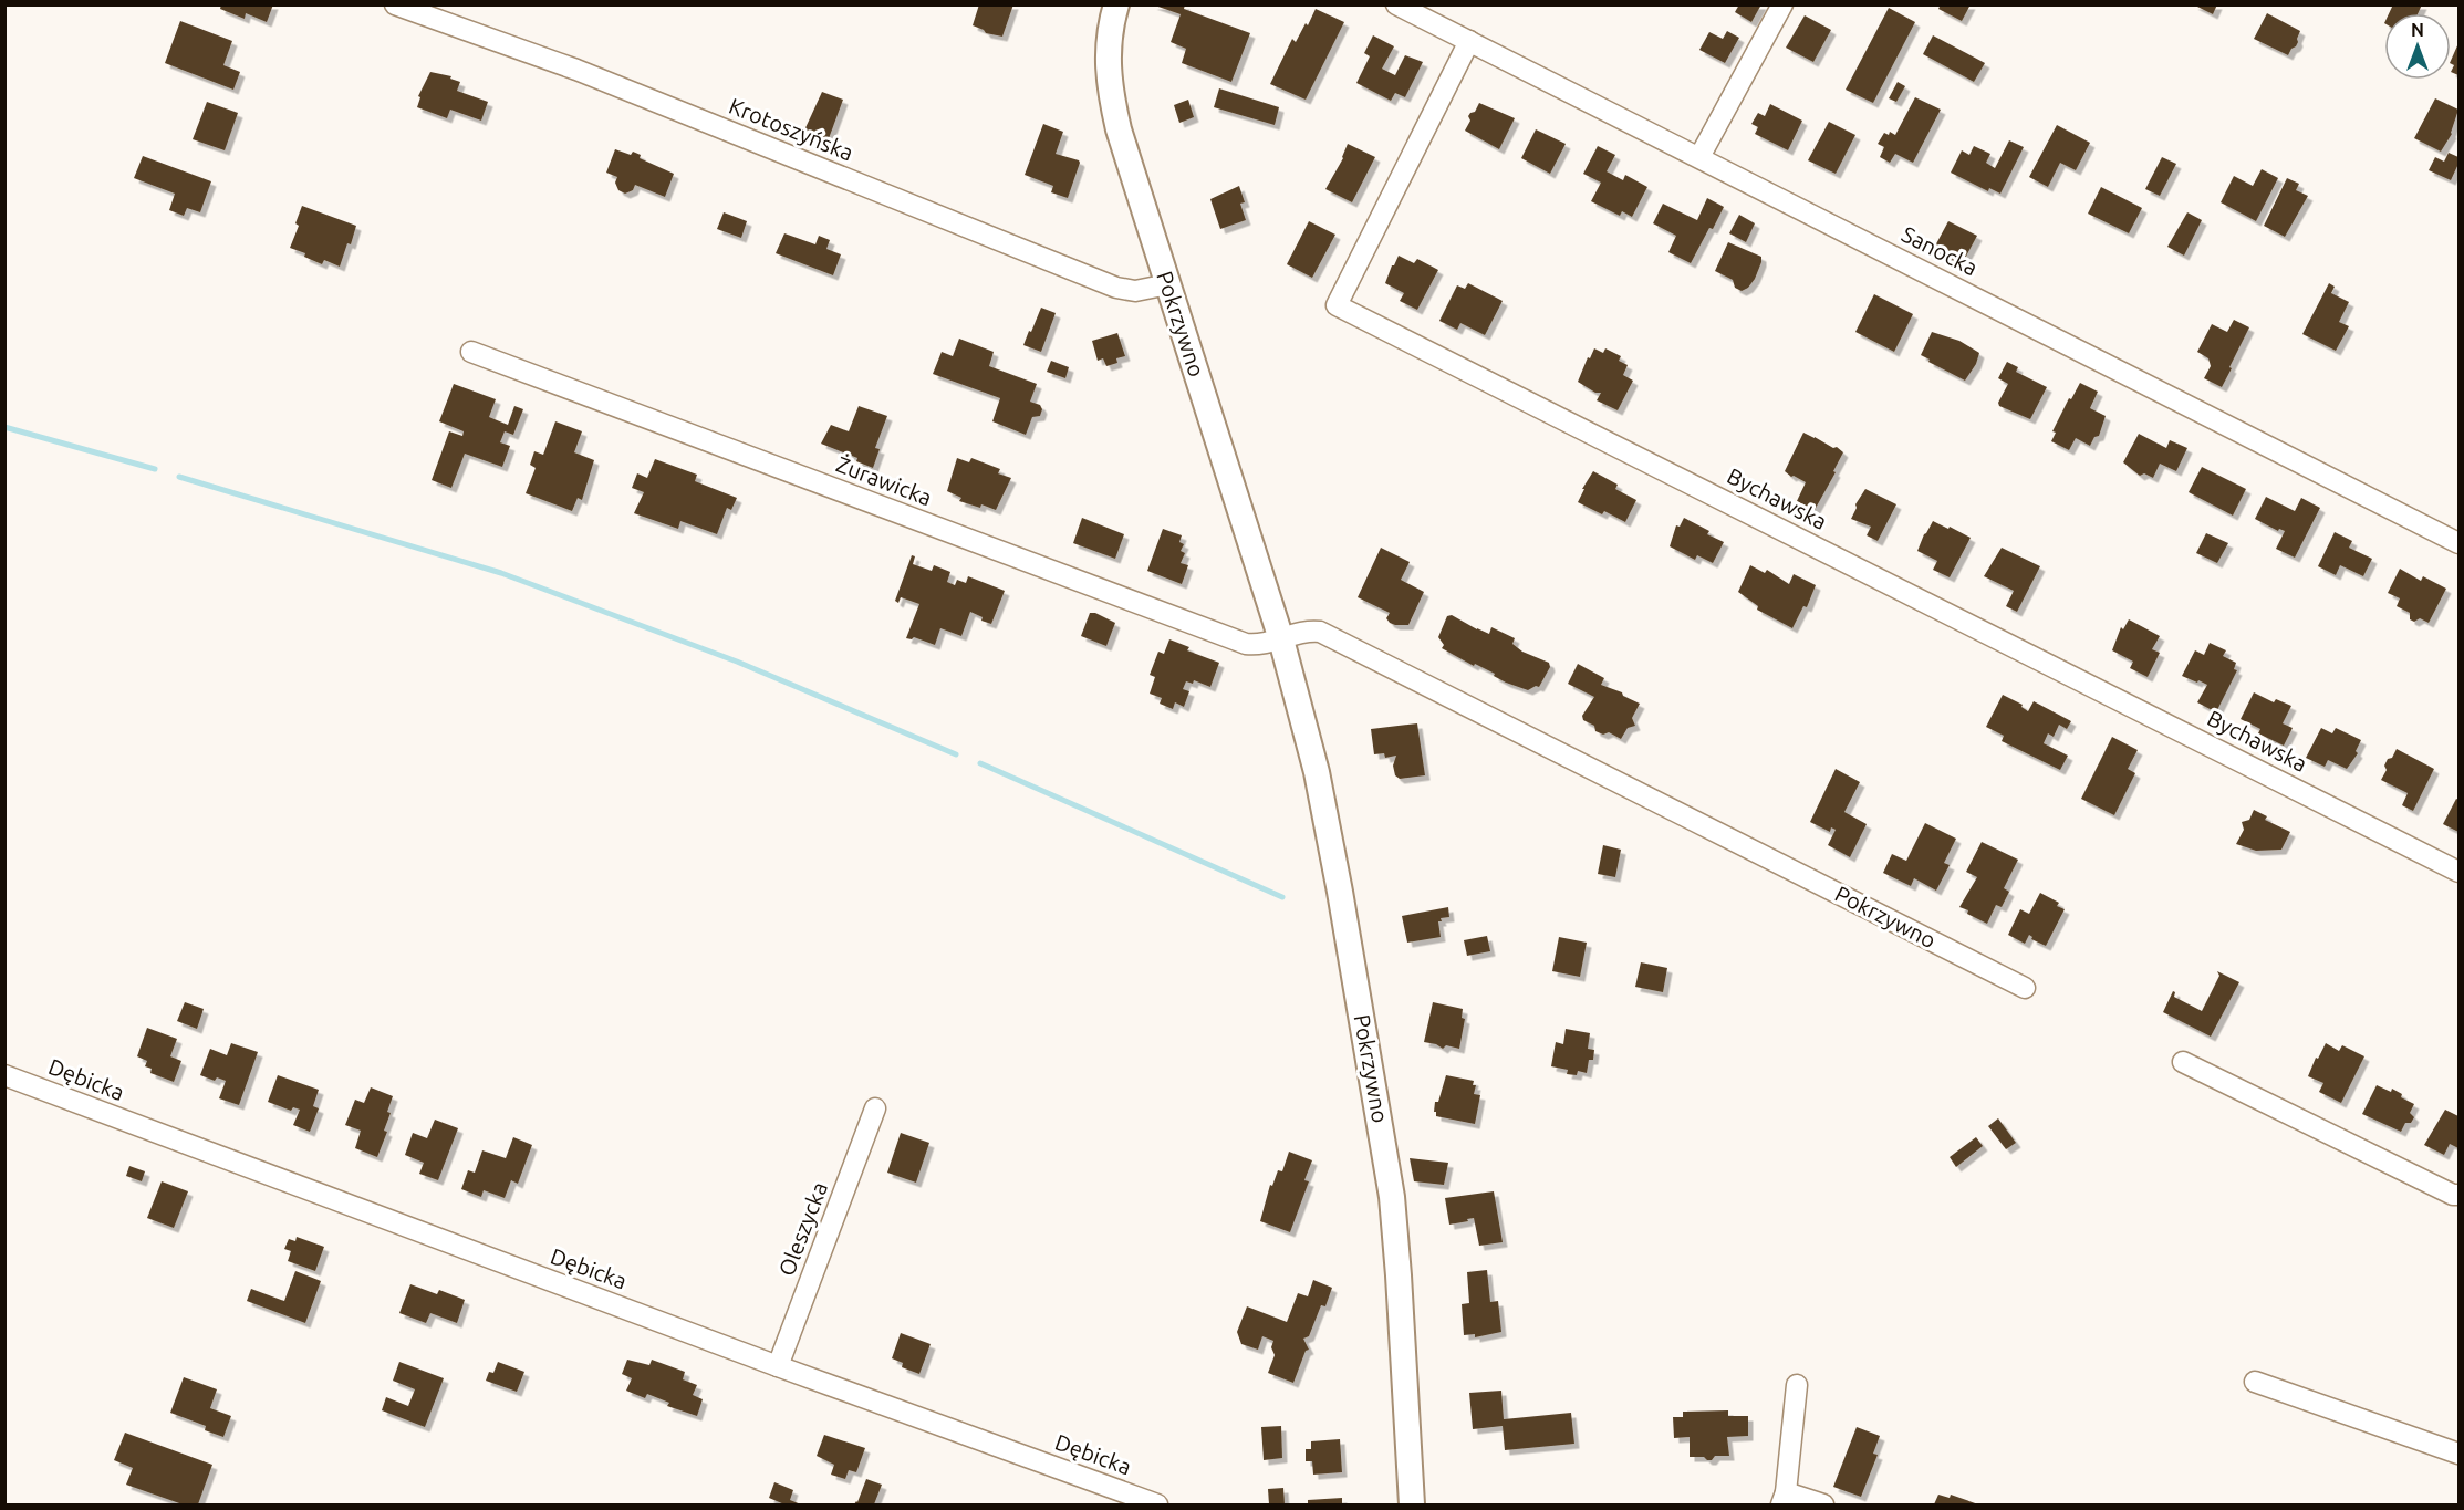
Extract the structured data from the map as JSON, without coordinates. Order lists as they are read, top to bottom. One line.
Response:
{"streets":{"street":["Krotoszyńska","Sanocka","Pokrzywno","Żurawicka","Bychawska","Dębicka","Oleszycka"]},"crossings":[["Krotoszyńska","Pokrzywno"],["Sanocka","Bychawska"],["Pokrzywno","Żurawicka"],["Dębicka","Oleszycka"]],"north":"top"}
